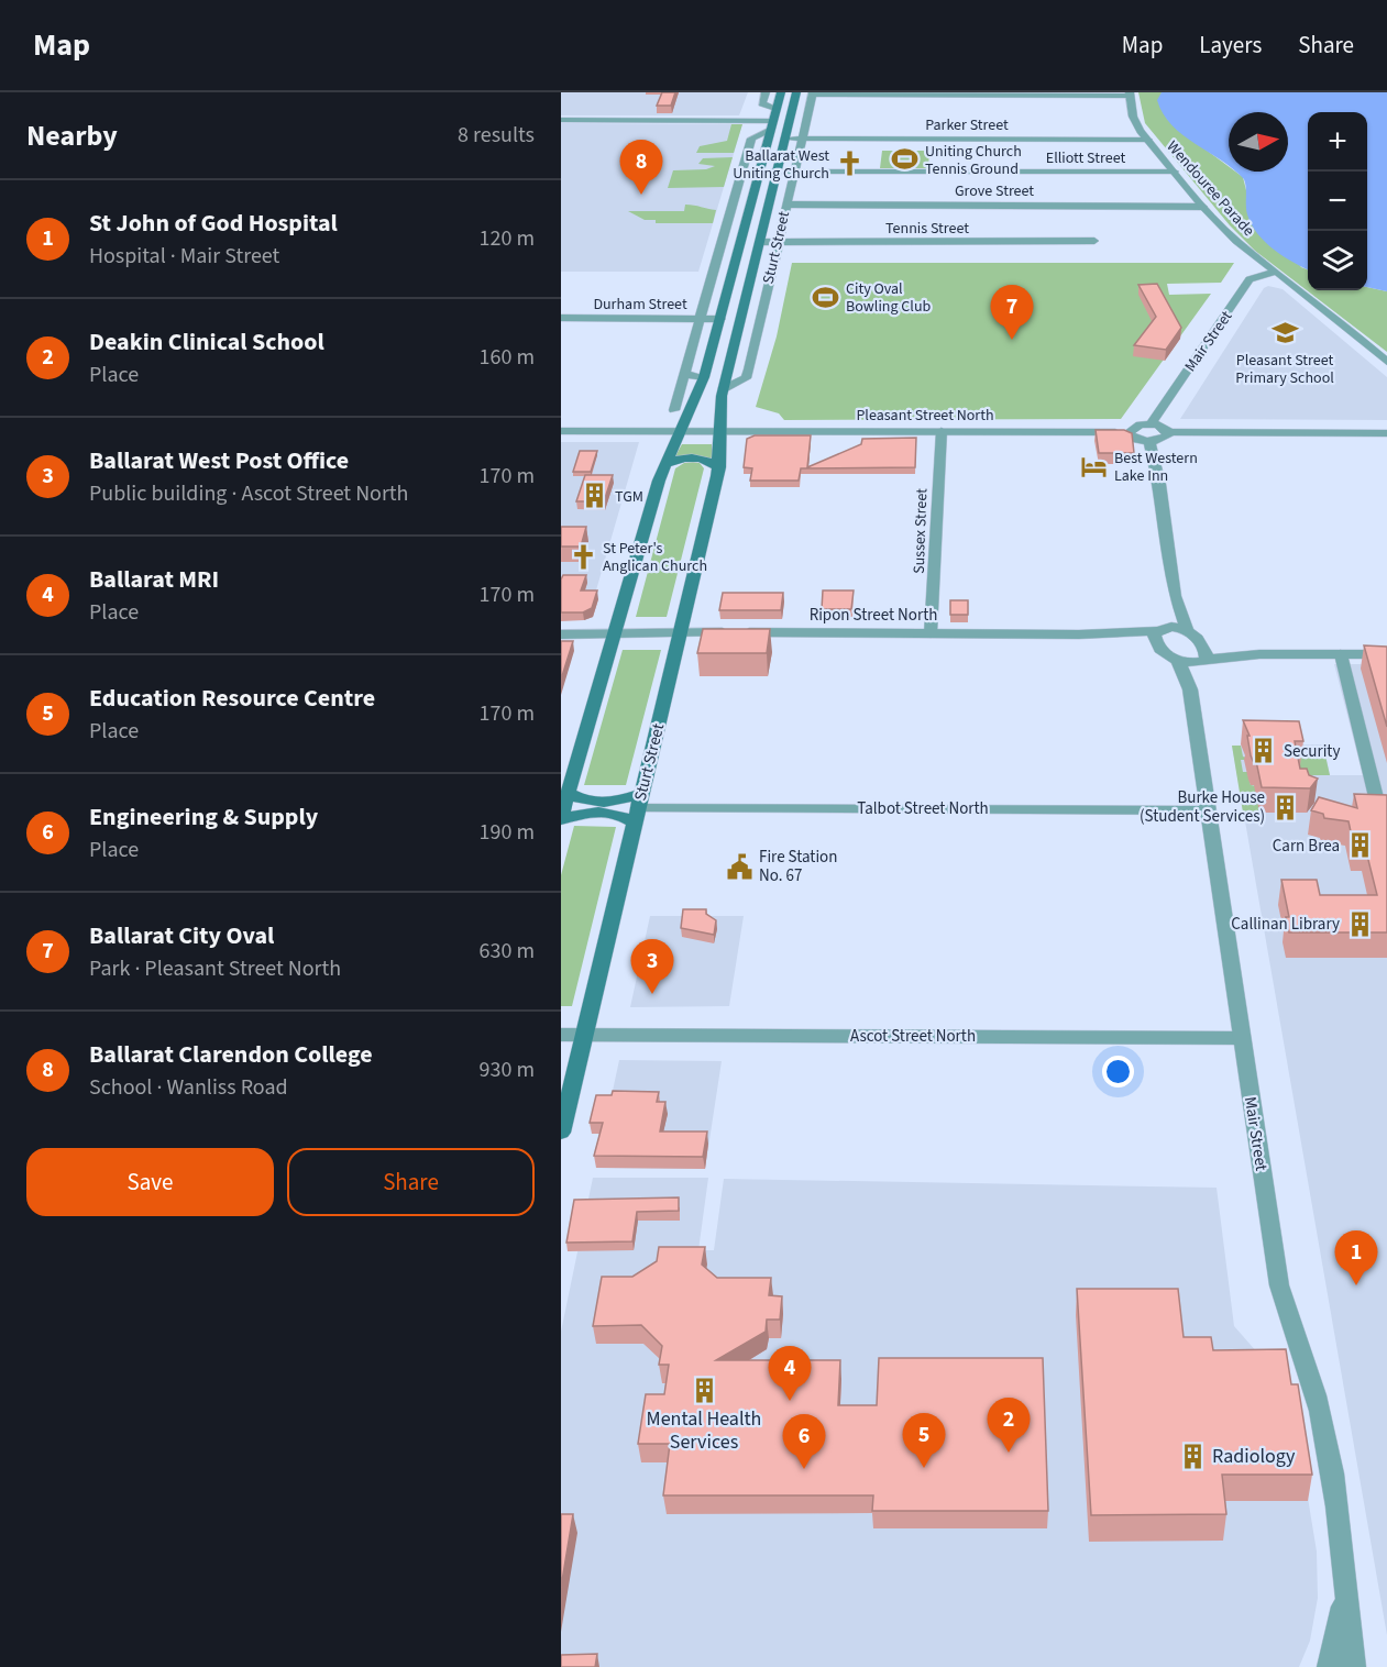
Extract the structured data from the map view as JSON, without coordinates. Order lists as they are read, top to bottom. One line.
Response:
{"streets":{"main road":["Sturt Street"],"street":["Parker Street","Elliott Street","Wendouree Parade","Grove Street","Tennis Street","Durham Street","Mair Street","Pleasant Street North","Sussex Street","Ripon Street North","Talbot Street North","Ascot Street North"]},"crossings":[["Parker Street","Wendouree Parade"],["Parker Street","Sturt Street"],["Elliott Street","Wendouree Parade"],["Elliott Street","Sturt Street"],["Wendouree Parade","Grove Street"],["Wendouree Parade","Mair Street"],["Grove Street","Sturt Street"],["Tennis Street","Sturt Street"],["Sturt Street","Pleasant Street North"],["Sturt Street","Ripon Street North"],["Sturt Street","Talbot Street North"],["Sturt Street","Ascot Street North"],["Mair Street","Talbot Street North"],["Mair Street","Ascot Street North"],["Pleasant Street North","Sussex Street"],["Sussex Street","Ripon Street North"]],"places":{"sports":["Uniting Church Tennis Ground","City Oval Bowling Club"],"church":["Ballarat West Uniting Church","St Peter's Anglican Church"],"school or university":["Pleasant Street Primary School"],"hotel":["Best Western Lake Inn"],"building":["TGM","Security","Burke House (Student Services)","Carn Brea","Callinan Library","Mental Health Services","Radiology"],"public building":["Fire Station No. 67"]},"north":"right","page":{"header":"Map","nav":["Map","Layers","Share"],"heading":["Nearby","8 results"],"map_buttons":["+","−"],"pins":["8","7","3","1","4","2","5","6"],"list":[{"mark":"1","name":"St John of God Hospital","note":"Hospital · Mair Street","value":"120 m"},{"mark":"2","name":"Deakin Clinical School","note":"Place","value":"160 m"},{"mark":"3","name":"Ballarat West Post Office","note":"Public building · Ascot Street North","value":"170 m"},{"mark":"4","name":"Ballarat MRI","note":"Place","value":"170 m"},{"mark":"5","name":"Education Resource Centre","note":"Place","value":"170 m"},{"mark":"6","name":"Engineering & Supply","note":"Place","value":"190 m"},{"mark":"7","name":"Ballarat City Oval","note":"Park · Pleasant Street North","value":"630 m"},{"mark":"8","name":"Ballarat Clarendon College","note":"School · Wanliss Road","value":"930 m"}],"buttons":["Save","Share"]}}
